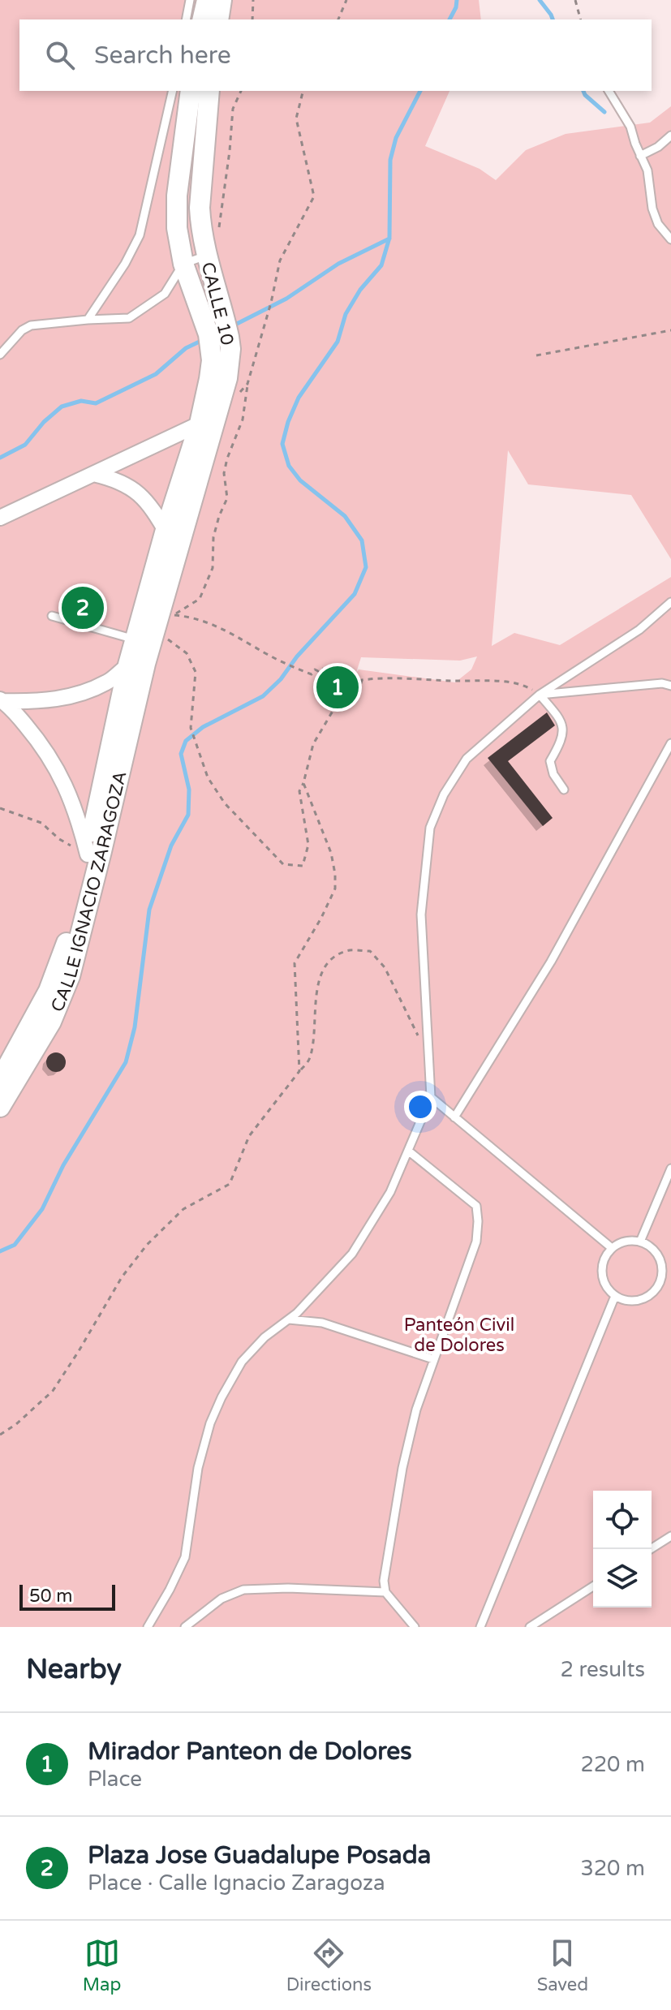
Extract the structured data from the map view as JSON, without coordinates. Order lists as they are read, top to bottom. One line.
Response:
{"streets":{"street":["CALLE 10","CALLE IGNACIO ZARAGOZA"]},"crossings":[["CALLE 10","CALLE IGNACIO ZARAGOZA"]],"parks":["Panteón Civil de Dolores"],"scale_bar":"50 m","page":{"search":"Search here","pins":["2","1"],"scale":"50 m","heading":["Nearby","2 results"],"list":[{"mark":"1","name":"Mirador Panteon de Dolores","note":"Place","value":"220 m"},{"mark":"2","name":"Plaza Jose Guadalupe Posada","note":"Place · Calle Ignacio Zaragoza","value":"320 m"}],"nav":["Map","Directions","Saved"]}}
